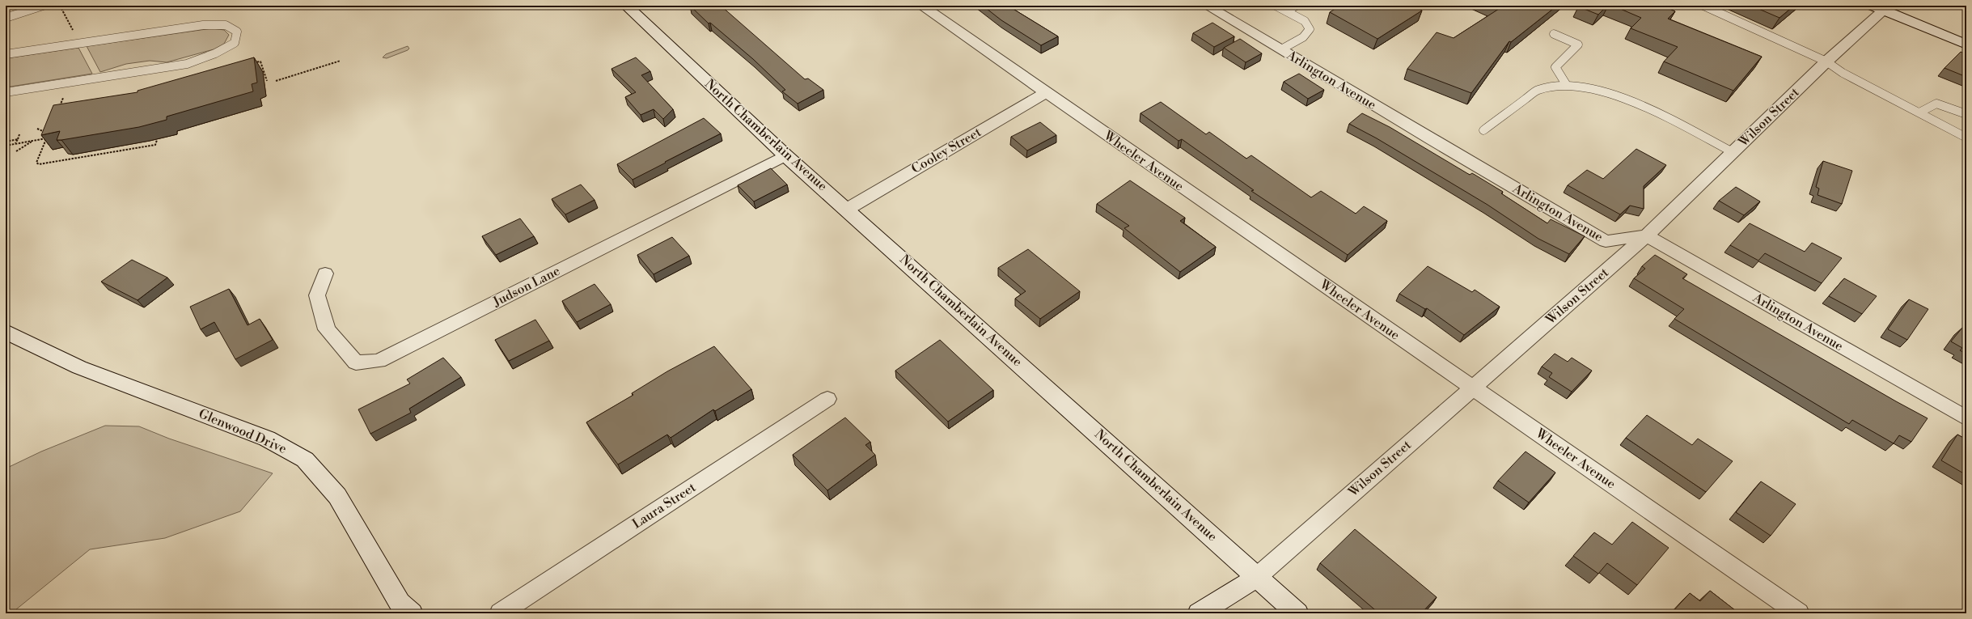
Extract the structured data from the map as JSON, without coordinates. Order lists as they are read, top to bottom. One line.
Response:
{"streets":{"street":["Arlington Avenue","Wilson Street","North Chamberlain Avenue","Cooley Street","Wheeler Avenue","Judson Lane","Glenwood Drive","Laura Street"]},"crossings":[["Arlington Avenue","Wilson Street"],["Wilson Street","North Chamberlain Avenue"],["Wilson Street","Wheeler Avenue"],["North Chamberlain Avenue","Cooley Street"],["North Chamberlain Avenue","Judson Lane"],["Cooley Street","Wheeler Avenue"]]}
